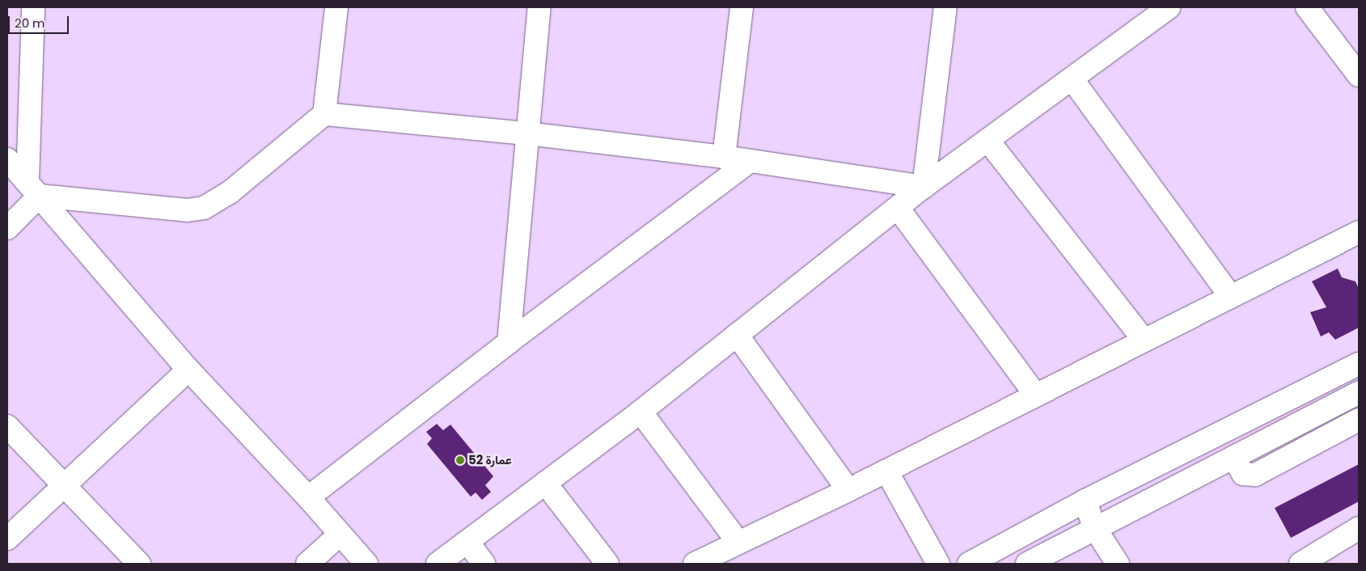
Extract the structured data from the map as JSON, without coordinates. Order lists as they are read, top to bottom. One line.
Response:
{"places":["عمارة 52"],"scale_bar":"20 m"}
